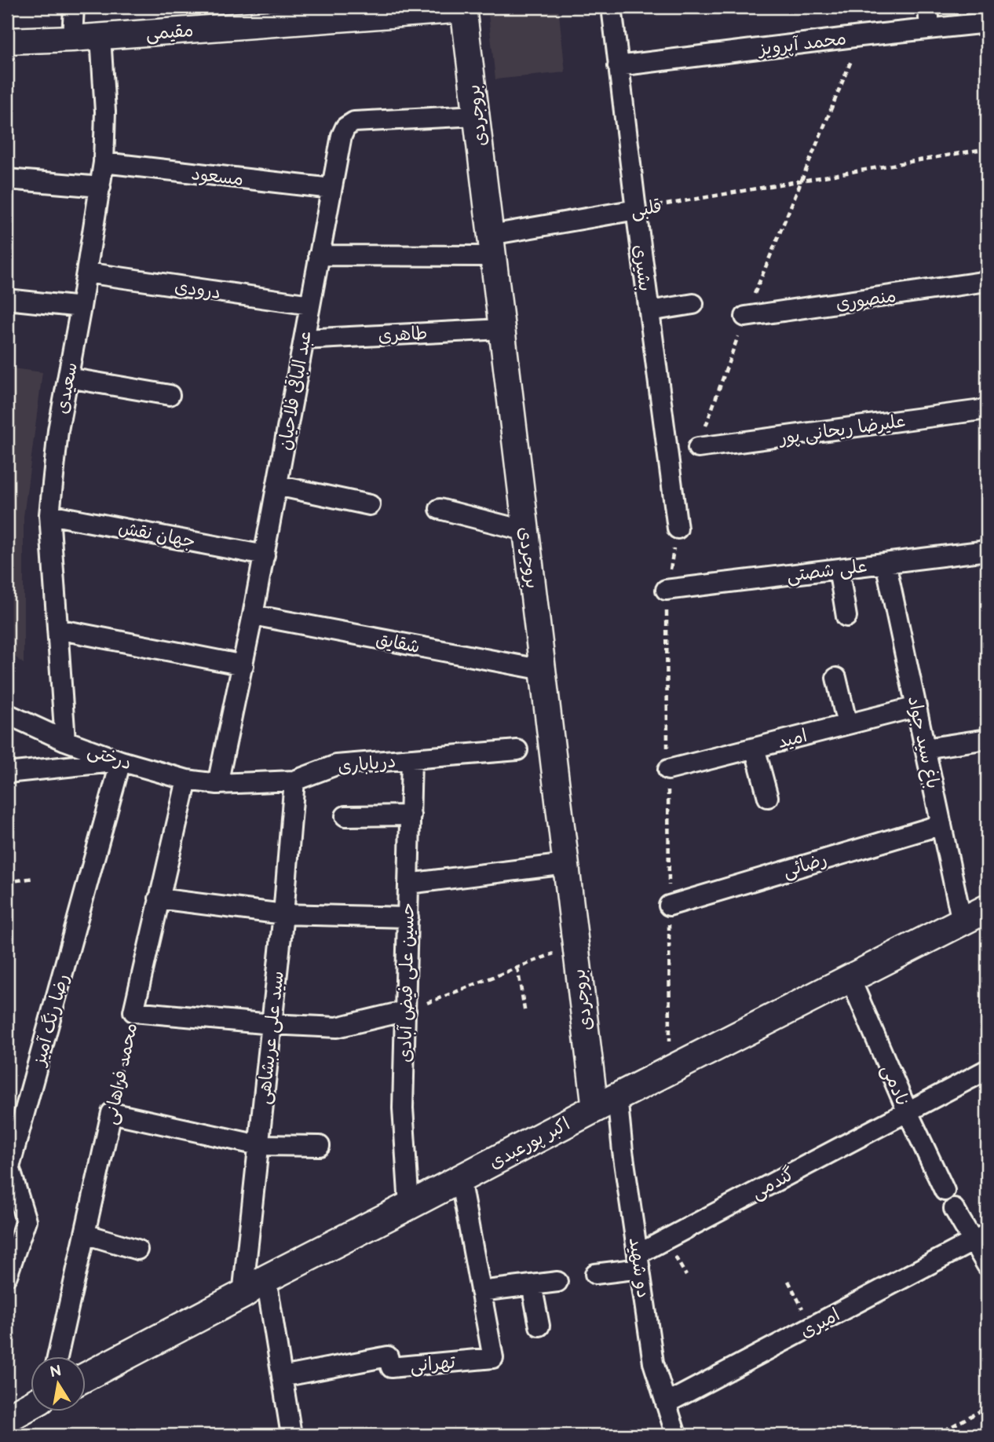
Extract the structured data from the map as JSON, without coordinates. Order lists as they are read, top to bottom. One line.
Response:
{"streets":{"main road":["اکبر پورعبدی"],"street":["مقیمی","محمد آپرویز","بروجردی","مسعود","قلبی","بشیری","درودی","منصوری","طاهری","سعیدی","عبد الباقی فلاحیان","علیرضا ریحانی پور","جهان نقش","علی شصتی","شقایق","امید","باغ سید جواد","درختی","دریاباری","رضائی","حسین علی فیض آبادی","رضا رنگ آمیز","سید علی عربشاهی","محمد فراهانی","نادمی","گندمی","دو شهید","امیری","تهرانی"]},"crossings":[["مقیمی","بروجردی"],["مقیمی","سعیدی"],["محمد آپرویز","بشیری"],["بروجردی","قلبی"],["بروجردی","طاهری"],["بروجردی","عبد الباقی فلاحیان"],["بروجردی","شقایق"],["بروجردی","اکبر پورعبدی"],["بروجردی","دو شهید"],["مسعود","سعیدی"],["مسعود","عبد الباقی فلاحیان"],["قلبی","بشیری"],["قلبی","عبد الباقی فلاحیان"],["درودی","سعیدی"],["درودی","عبد الباقی فلاحیان"],["طاهری","عبد الباقی فلاحیان"],["سعیدی","جهان نقش"],["سعیدی","درختی"],["عبد الباقی فلاحیان","جهان نقش"],["عبد الباقی فلاحیان","شقایق"],["عبد الباقی فلاحیان","درختی"],["عبد الباقی فلاحیان","دریاباری"],["علی شصتی","باغ سید جواد"],["امید","باغ سید جواد"],["باغ سید جواد","رضائی"],["باغ سید جواد","اکبر پورعبدی"],["درختی","دریاباری"],["درختی","رضا رنگ آمیز"],["درختی","محمد فراهانی"],["دریاباری","حسین علی فیض آبادی"],["دریاباری","سید علی عربشاهی"],["حسین علی فیض آبادی","اکبر پورعبدی"],["سید علی عربشاهی","اکبر پورعبدی"],["نادمی","اکبر پورعبدی"],["نادمی","گندمی"],["اکبر پورعبدی","دو شهید"],["اکبر پورعبدی","تهرانی"],["گندمی","دو شهید"],["دو شهید","امیری"]],"north":"top"}
